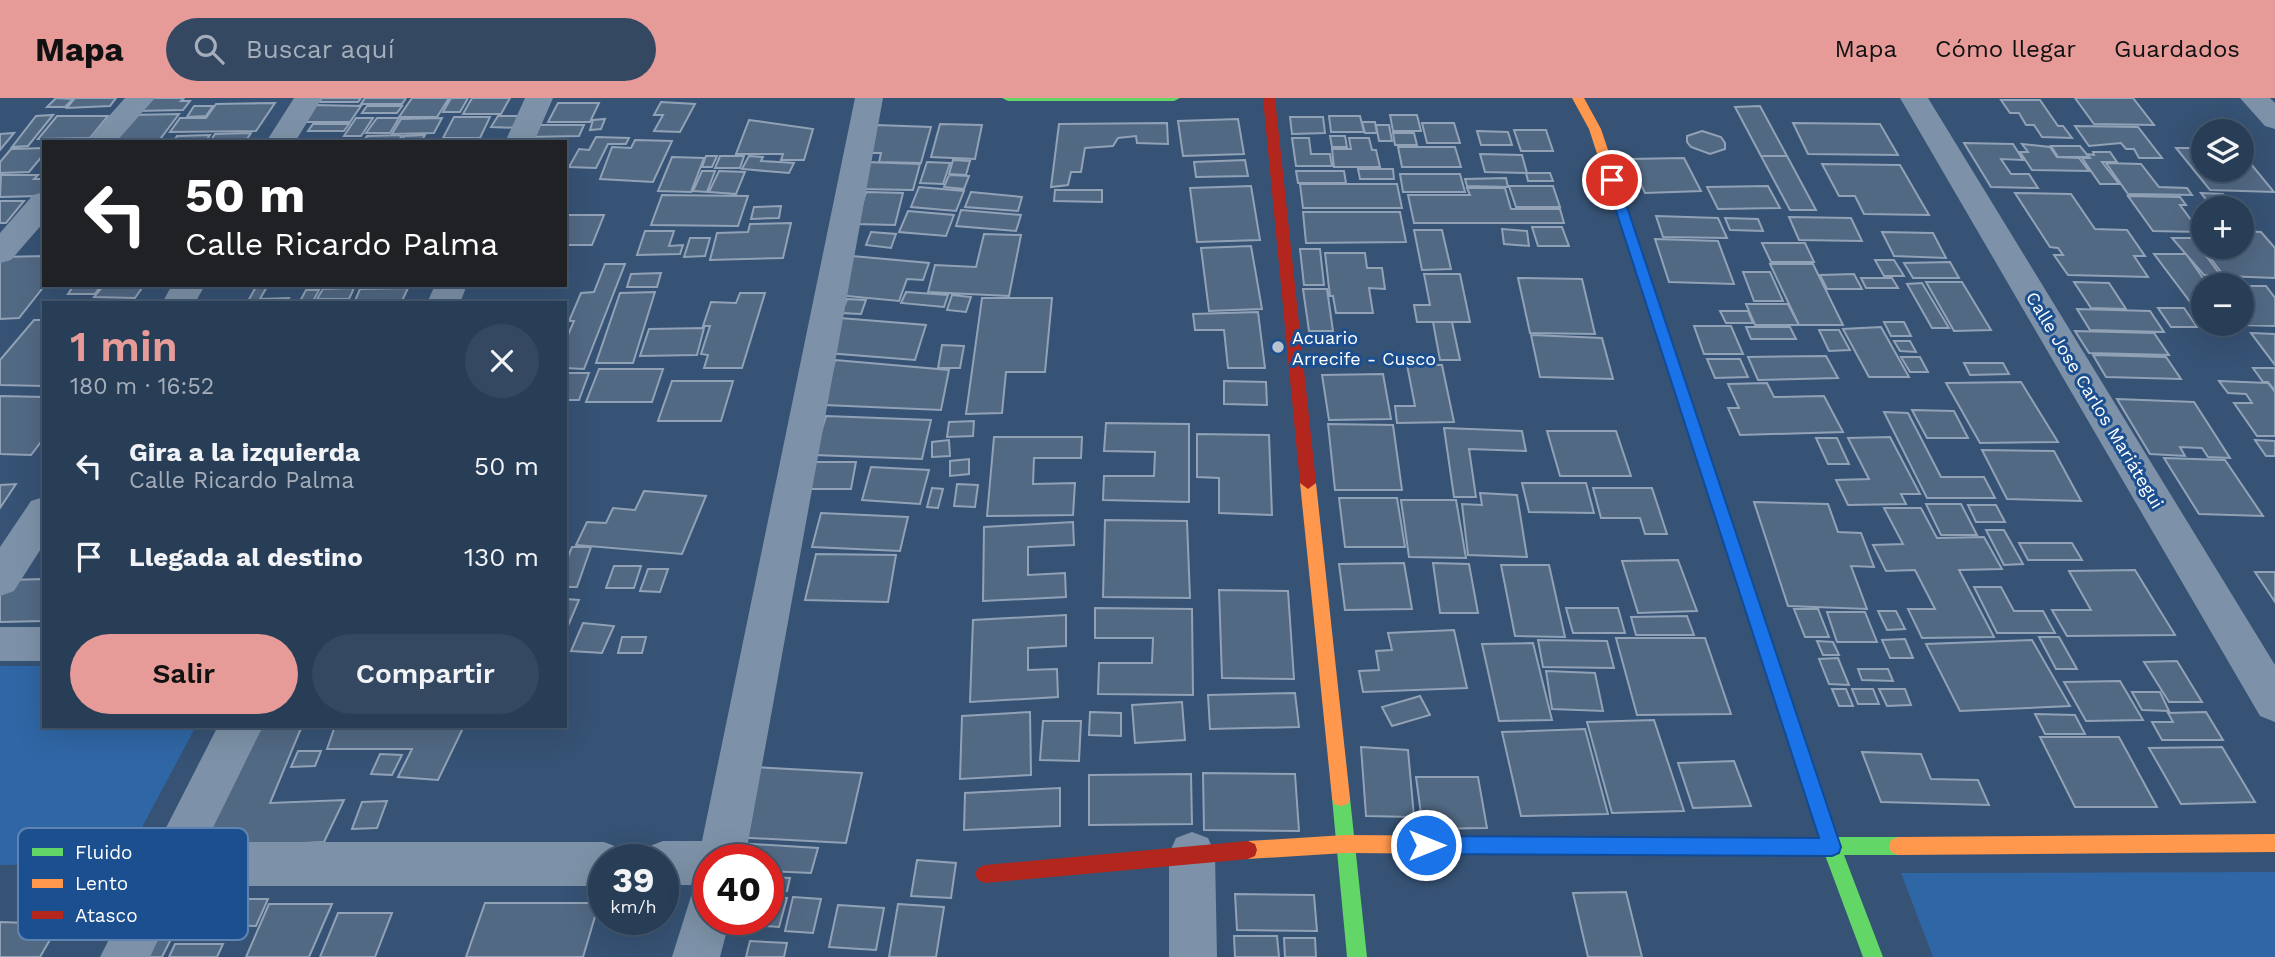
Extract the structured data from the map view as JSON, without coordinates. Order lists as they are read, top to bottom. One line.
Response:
{"streets":{"street":["Calle Jose Carlos Mariátegui"]},"places":["Acuario Arrecife - Cusco"],"legend":["Fluido","Lento","Atasco"],"page":{"header":"Mapa","search":"Buscar aquí","nav":["Mapa","Cómo llegar","Guardados"],"map_buttons":["+","−"],"turn":["50 m","Calle Ricardo Palma"],"heading":["1 min","180 m · 16:52"],"list":[{"name":"Gira a la izquierda","note":"Calle Ricardo Palma","value":"50 m"},{"name":"Llegada al destino","value":"130 m"}],"buttons":["Salir","Compartir"],"speed":"39 km/h","limit":"40"}}
